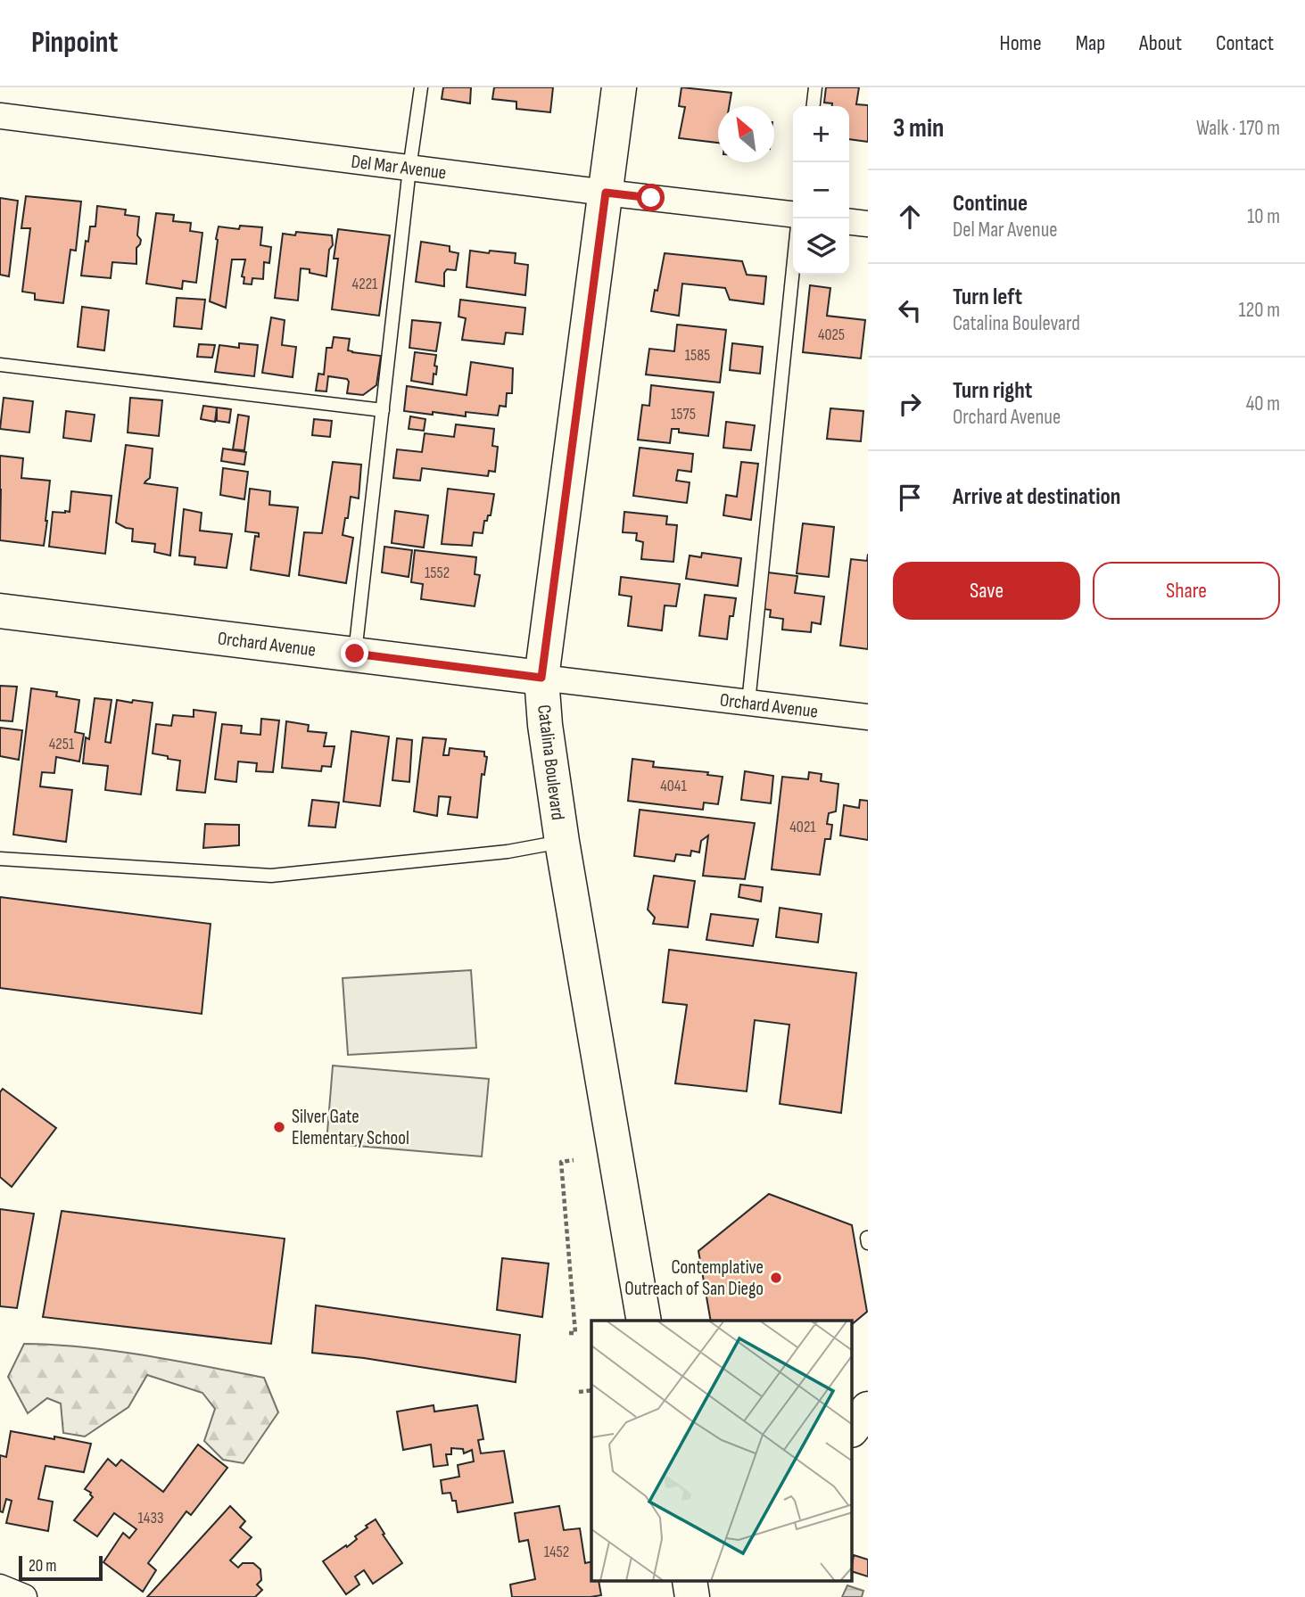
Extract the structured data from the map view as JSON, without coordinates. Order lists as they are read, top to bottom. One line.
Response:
{"streets":{"main road":["Orchard Avenue","Catalina Boulevard"],"street":["Del Mar Avenue"]},"crossings":[["Del Mar Avenue","Catalina Boulevard"],["Orchard Avenue","Catalina Boulevard"]],"places":["Silver Gate Elementary School","Contemplative Outreach of San Diego"],"house_numbers":["4221","4025","1585","1575","1552","4251","4041","4021","1433","1452"],"scale_bar":"20 m","north":"top left","page":{"header":"Pinpoint","nav":["Home","Map","About","Contact"],"heading":["3 min","Walk · 170 m"],"map_buttons":["+","−"],"list":[["Continue","Del Mar Avenue","10 m"],["Turn left","Catalina Boulevard","120 m"],["Turn right","Orchard Avenue","40 m"],"Arrive at destination"],"buttons":["Save","Share"],"scale":"20 m"}}
